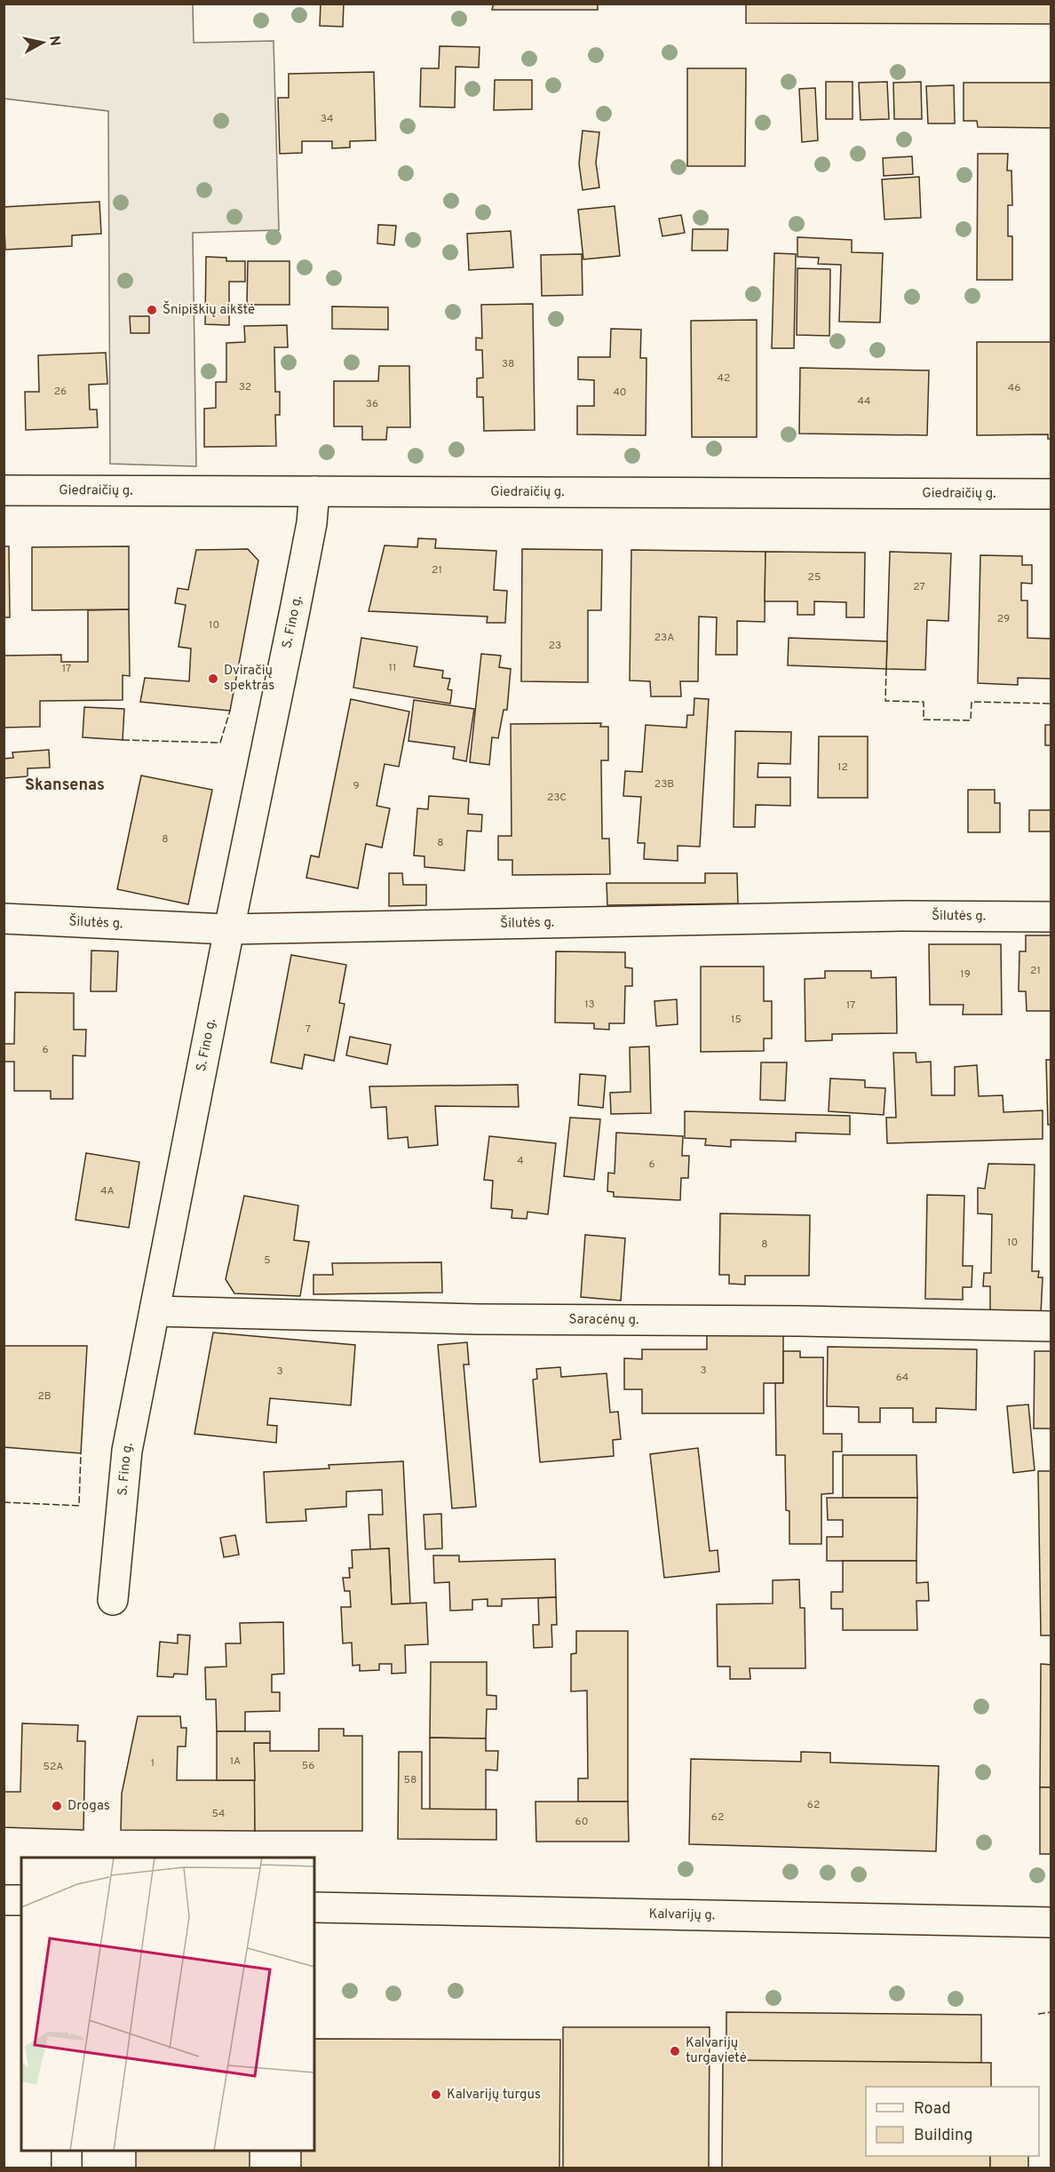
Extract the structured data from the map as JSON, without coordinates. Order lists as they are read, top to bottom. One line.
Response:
{"streets":{"street":["Giedraičių g.","S. Fino g.","Šilutės g.","Saracėnų g.","Kalvarijų g."]},"crossings":[["Giedraičių g.","S. Fino g."],["S. Fino g.","Šilutės g."],["S. Fino g.","Saracėnų g."]],"districts":["Skansenas"],"places":["Šnipiškių aikštė","Dviračių spektras","Drogas","Kalvarijų turgavietė","Kalvarijų turgus"],"house_numbers":["34","38","42","32","46","26","40","44","36","21","25","27","29","10","23A","23","11","17","12","23B","9","23C","8","8","21","19","13","17","15","7","6","4","6","4A","10","8","5","3","3","64","2B","1A","1","56","52A","58","62","54","62","60"],"legend":["Road","Building"],"north":"right"}
